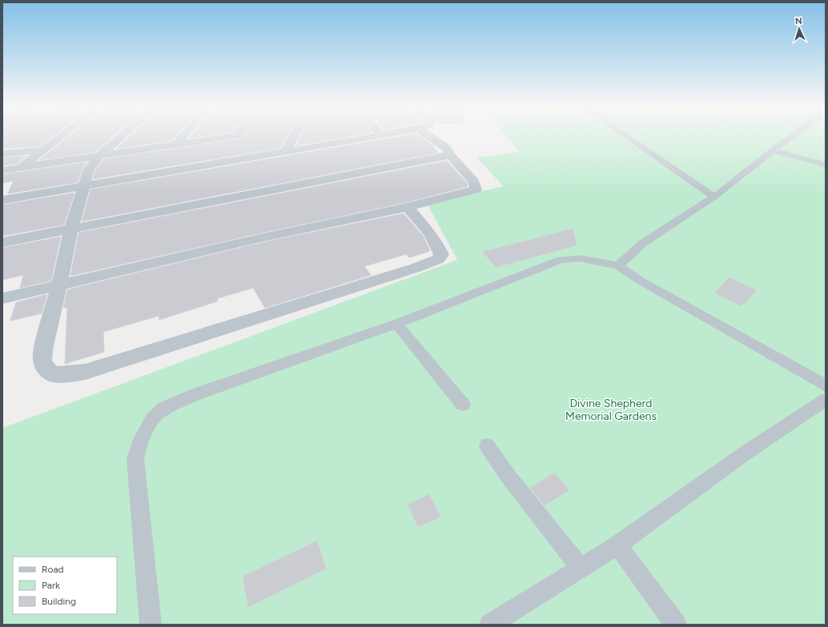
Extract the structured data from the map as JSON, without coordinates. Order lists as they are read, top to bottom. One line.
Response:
{"parks":["Divine Shepherd Memorial Gardens"],"legend":["Road","Park","Building"],"north":"top"}
